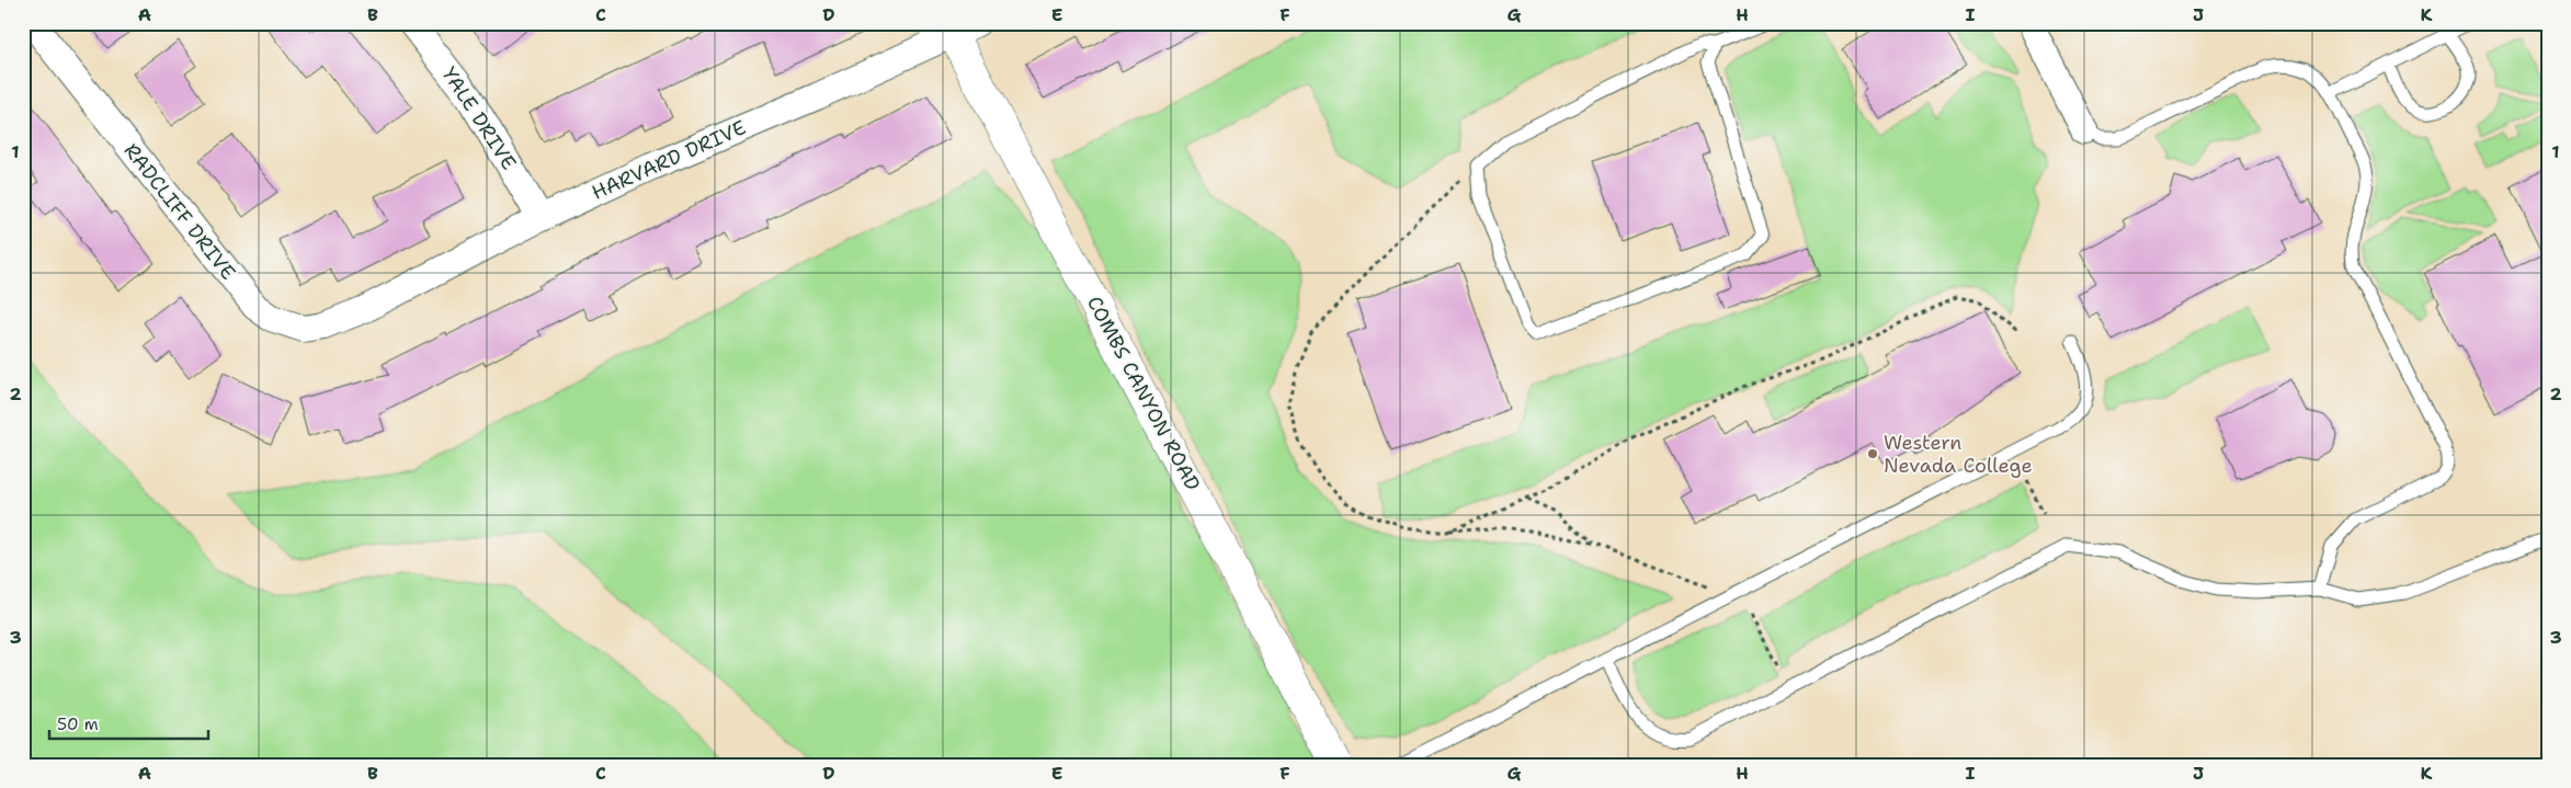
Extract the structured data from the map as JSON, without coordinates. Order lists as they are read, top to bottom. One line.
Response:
{"streets":{"street":["YALE DRIVE","HARVARD DRIVE","RADCLIFF DRIVE","COMBS CANYON ROAD"]},"crossings":[["YALE DRIVE","HARVARD DRIVE"],["HARVARD DRIVE","RADCLIFF DRIVE"],["HARVARD DRIVE","COMBS CANYON ROAD"]],"places":["Western Nevada College"],"scale_bar":"50 m","grid":{"columns":["A","B","C","D","E","F","G","H","I","J","K"],"rows":["1","2","3"]}}
